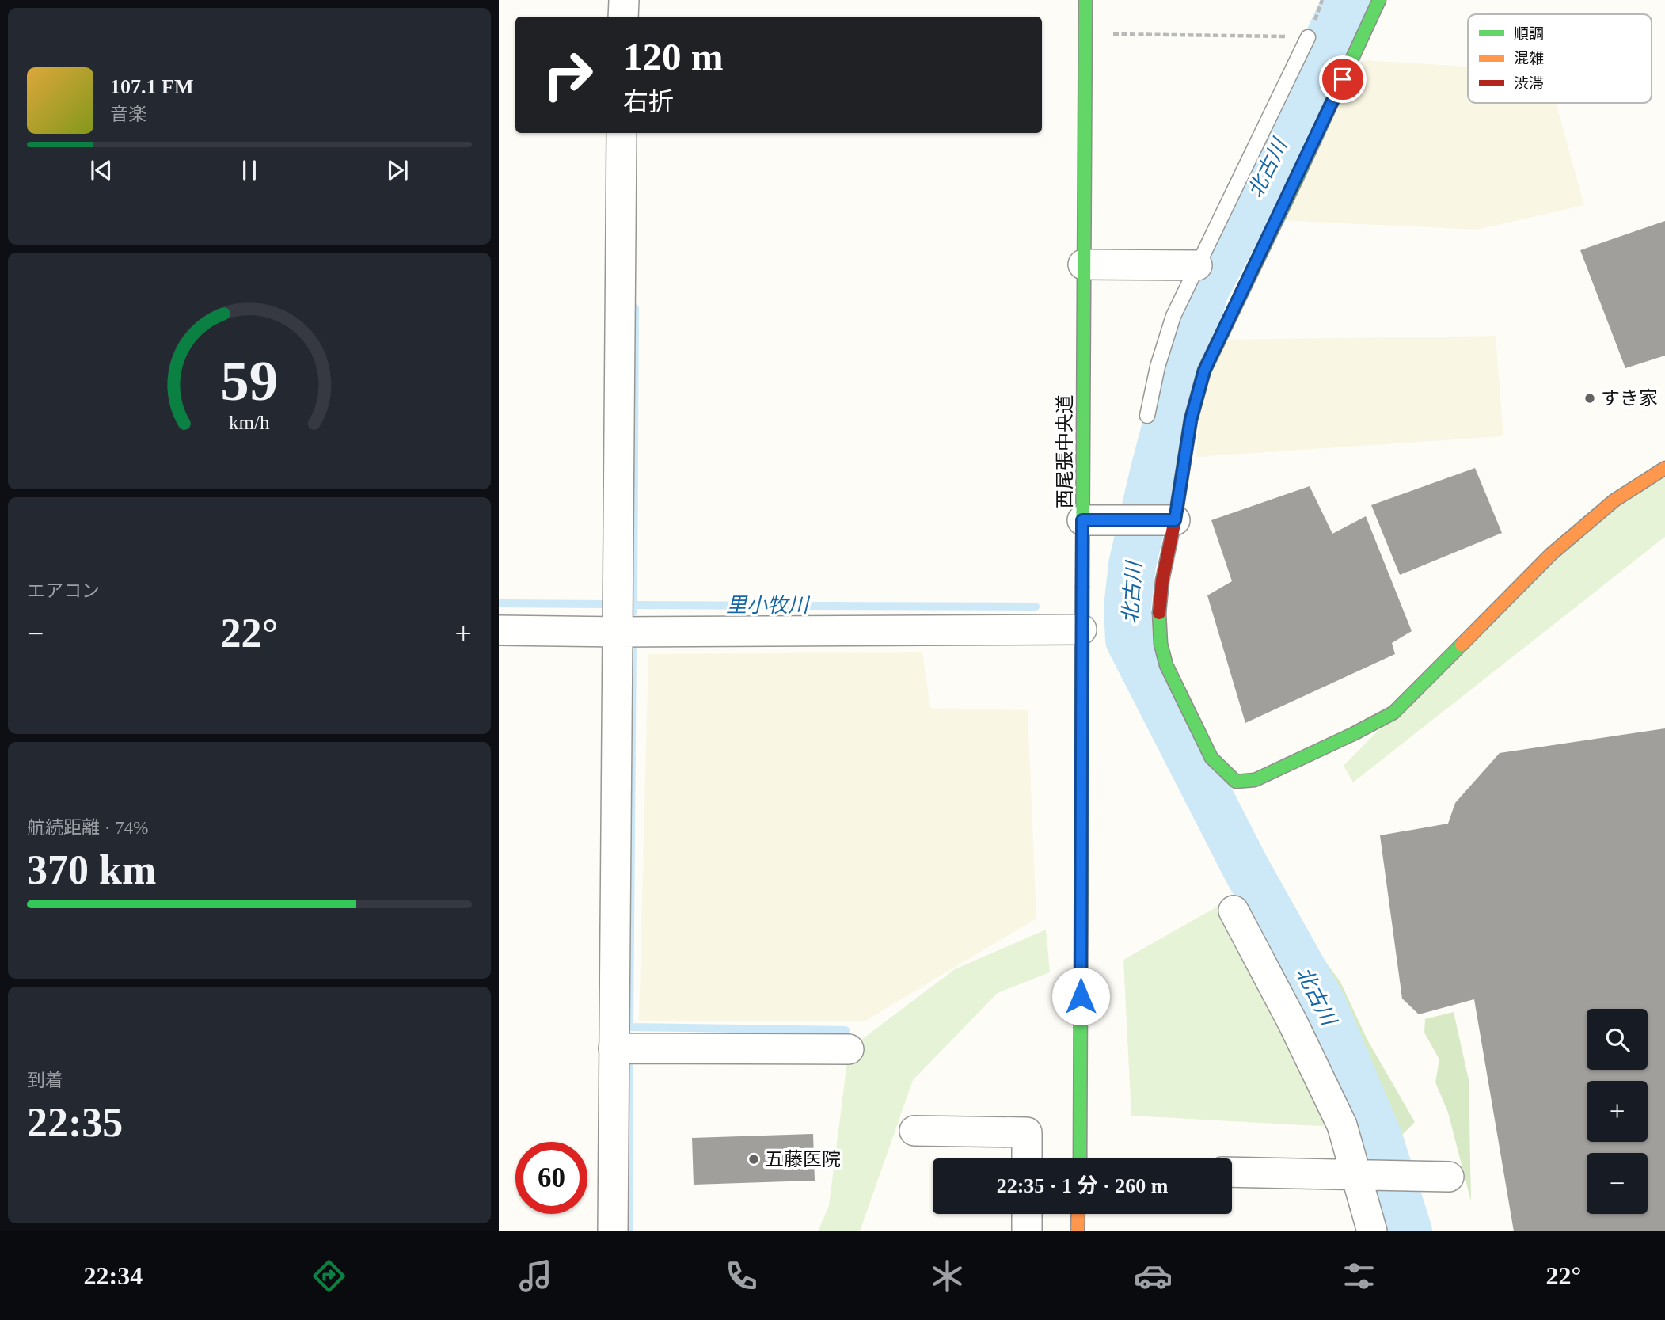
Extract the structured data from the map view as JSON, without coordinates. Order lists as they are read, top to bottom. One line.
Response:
{"streets":{"street":["西尾張中央道"]},"water":["北古川","里小牧川"],"places":["すき家","五藤医院"],"legend":["順調","混雑","渋滞"],"page":{"turn":["120 m","右折"],"song":["107.1 FM","音楽"],"tile":["エアコン",["航続距離 · 74%","370 km"],["到着","22:35"]],"heat":["−","22°","+"],"map_buttons":["+","−"],"limit":"60","trip":"22:35 · 1 分 · 260 m","tabs":["22:34","22°"],"gauge":["59","km/h"]}}
